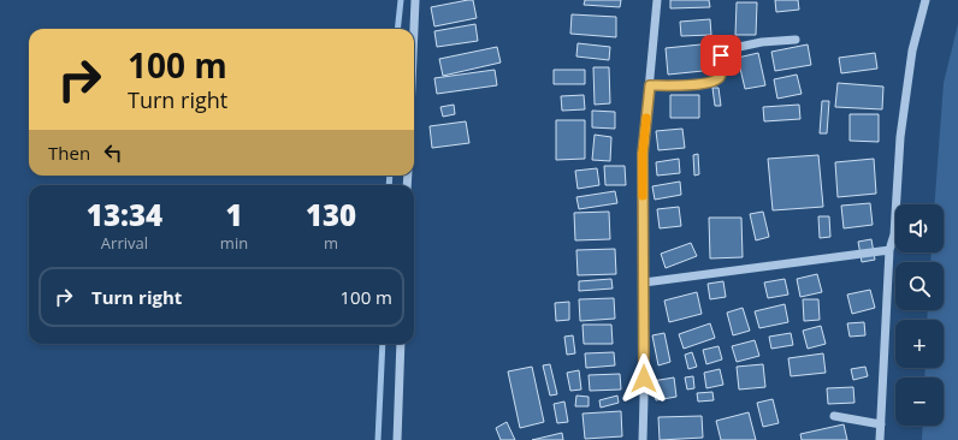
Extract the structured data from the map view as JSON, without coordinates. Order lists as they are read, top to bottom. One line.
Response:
{"page":{"turn":["100 m","Turn right"],"then":"Then","eta":["13:34","Arrival","1","min","130","m"],"map_buttons":["+","−"],"list":[{"name":"Turn right","value":"100 m"}]}}
